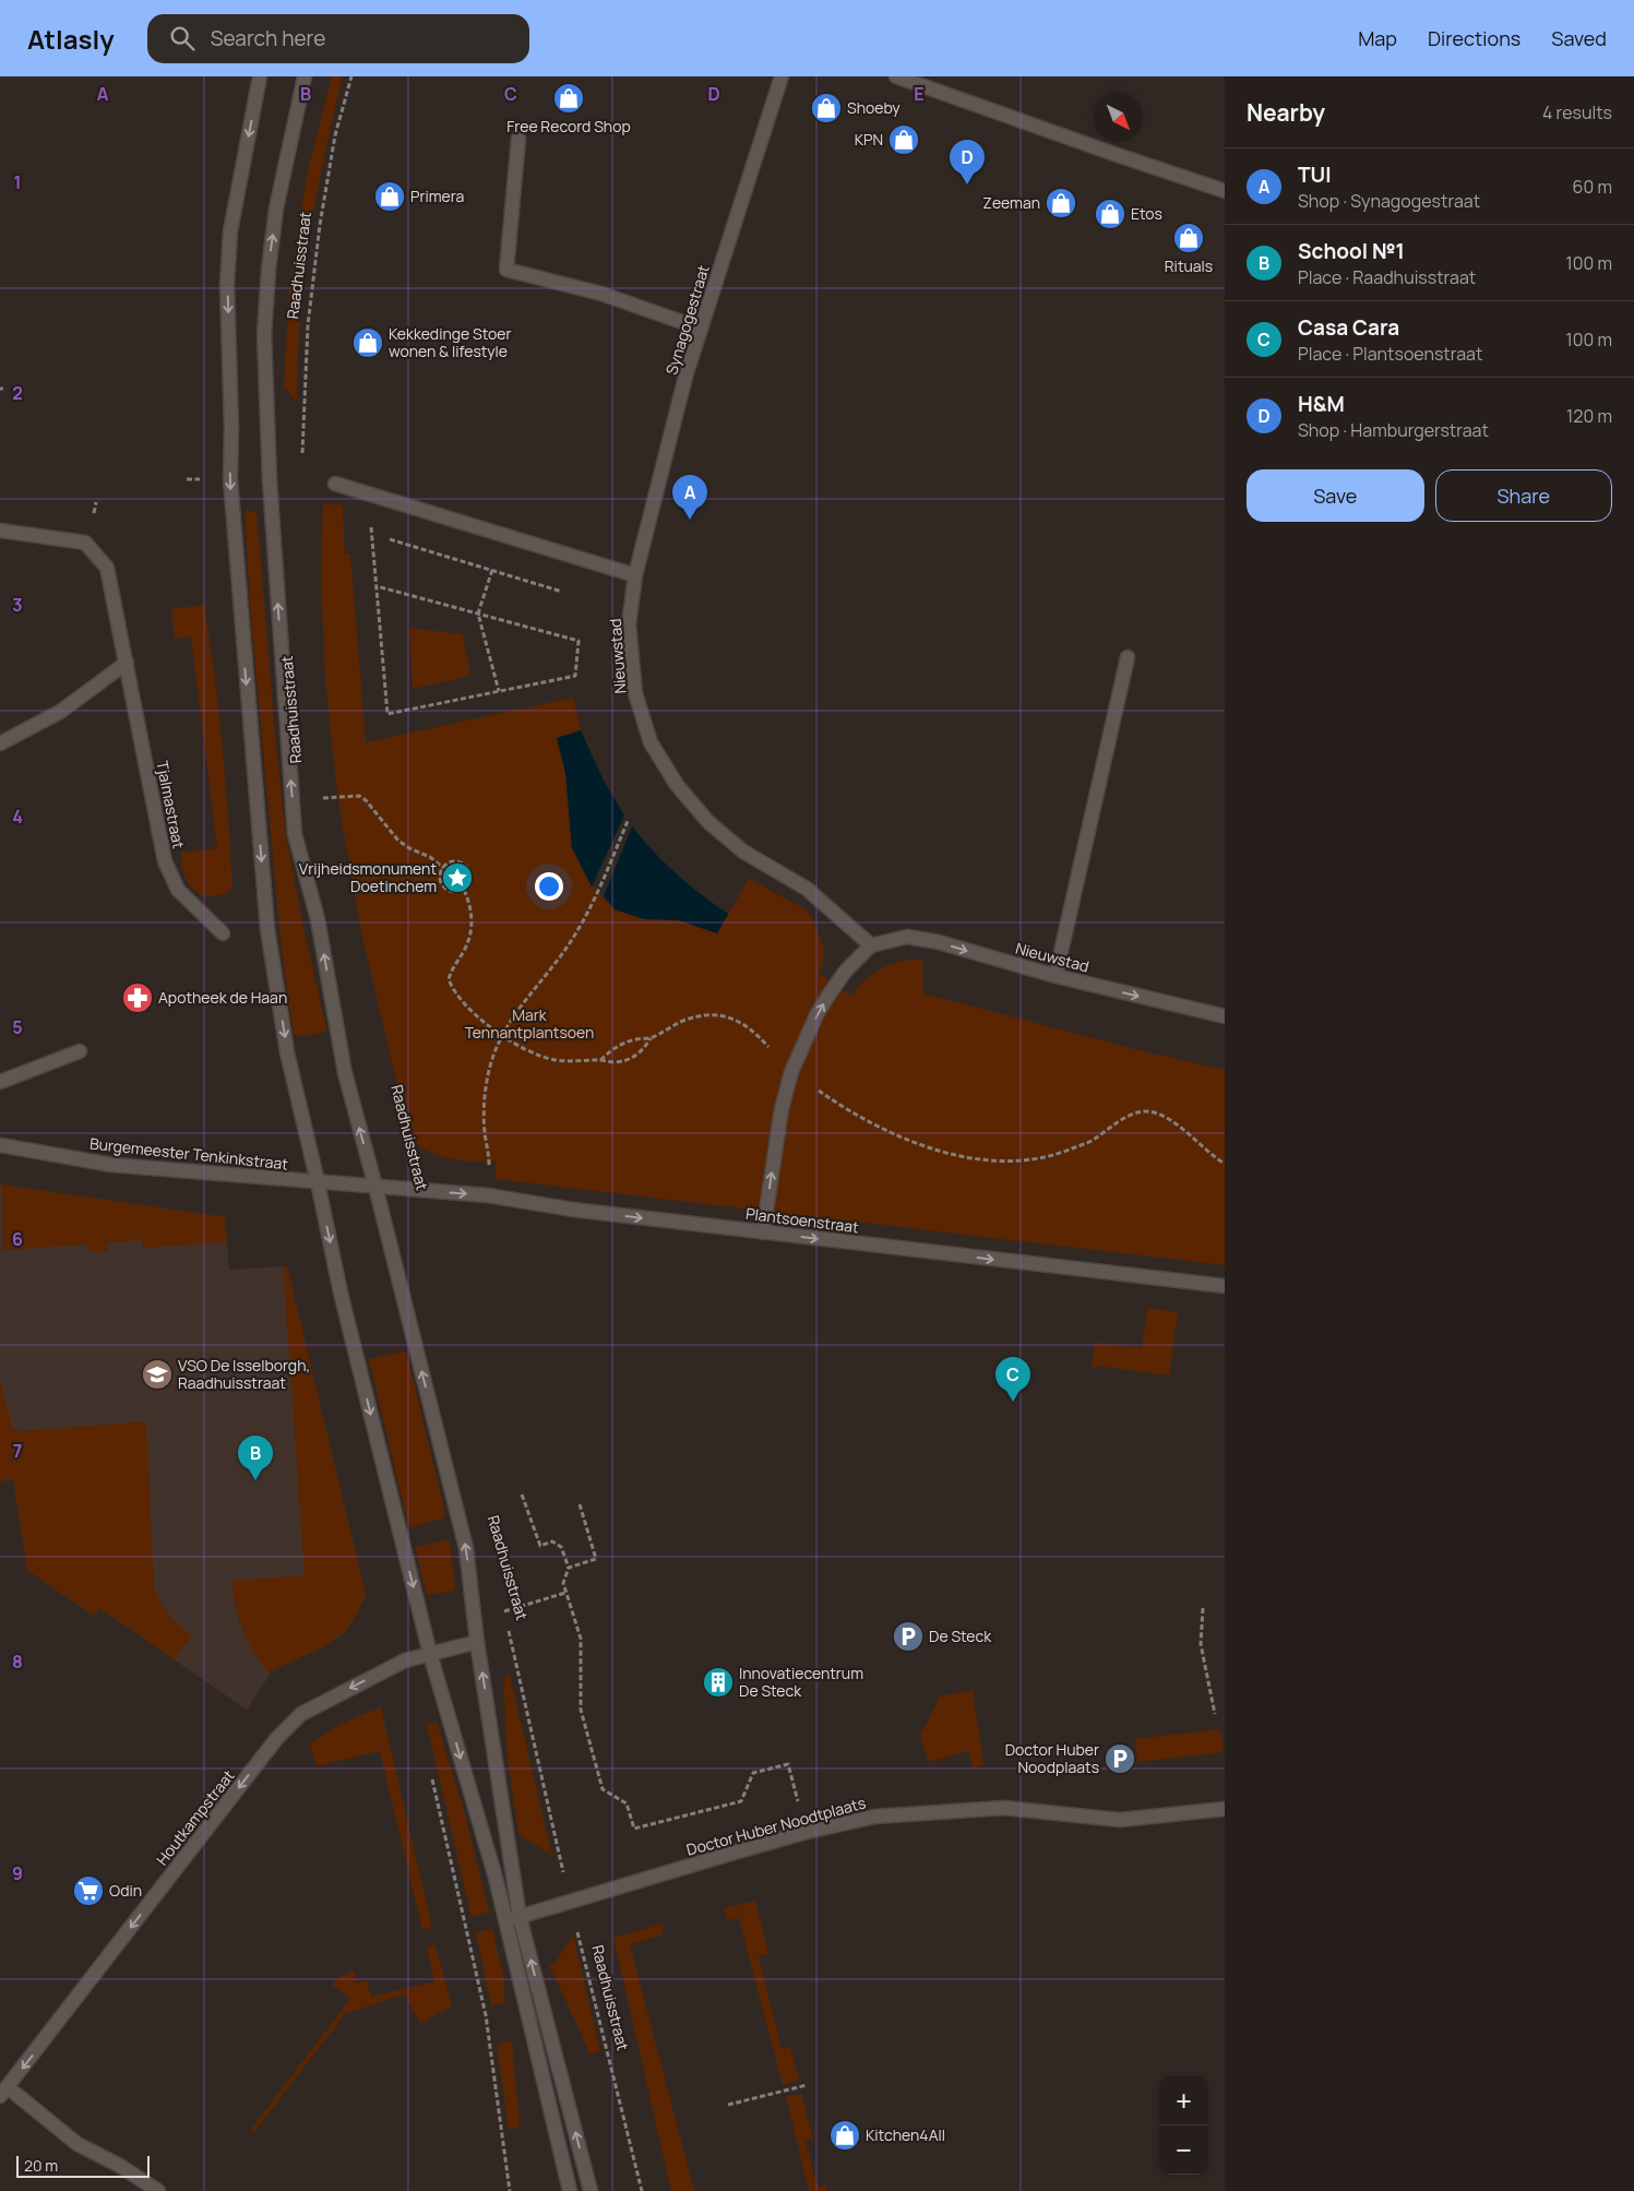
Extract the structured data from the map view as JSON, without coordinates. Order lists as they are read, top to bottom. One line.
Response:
{"streets":{"street":["Raadhuisstraat","Synagogestraat","Nieuwstad","Tjalmastraat","Burgemeester Tenkinkstraat","Plantsoenstraat","Houtkampstraat","Doctor Huber Noodtplaats"]},"crossings":[["Raadhuisstraat","Burgemeester Tenkinkstraat"],["Raadhuisstraat","Plantsoenstraat"],["Raadhuisstraat","Houtkampstraat"],["Raadhuisstraat","Doctor Huber Noodtplaats"],["Synagogestraat","Nieuwstad"],["Burgemeester Tenkinkstraat","Plantsoenstraat"]],"one_way":["Nieuwstad","Plantsoenstraat","Houtkampstraat"],"parks":["Mark Tennantplantsoen"],"places":{"shop":["Free Record Shop","Shoeby","KPN","Primera","Zeeman","Etos","Rituals","Kekkedinge Stoer wonen & lifestyle","Kitchen4All"],"place":["Vrijheidsmonument Doetinchem"],"pharmacy":["Apotheek de Haan"],"school or university":["VSO De Isselborgh, Raadhuisstraat"],"parking":["De Steck","Doctor Huber Noodplaats"],"building":["Innovatiecentrum De Steck"],"supermarket":["Odin"]},"scale_bar":"20 m","north":"bottom right","page":{"header":"Atlasly","search":"Search here","nav":["Map","Directions","Saved"],"heading":["Nearby","4 results"],"pins":["D","A","C","B"],"list":[{"mark":"A","name":"TUI","note":"Shop · Synagogestraat","value":"60 m"},{"mark":"B","name":"School №1","note":"Place · Raadhuisstraat","value":"100 m"},{"mark":"C","name":"Casa Cara","note":"Place · Plantsoenstraat","value":"100 m"},{"mark":"D","name":"H&M","note":"Shop · Hamburgerstraat","value":"120 m"}],"buttons":["Save","Share"],"map_buttons":["+","−"],"scale":"20 m"},"grid":{"columns":["A","B","C","D","E"],"rows":["1","2","3","4","5","6","7","8","9"]}}
